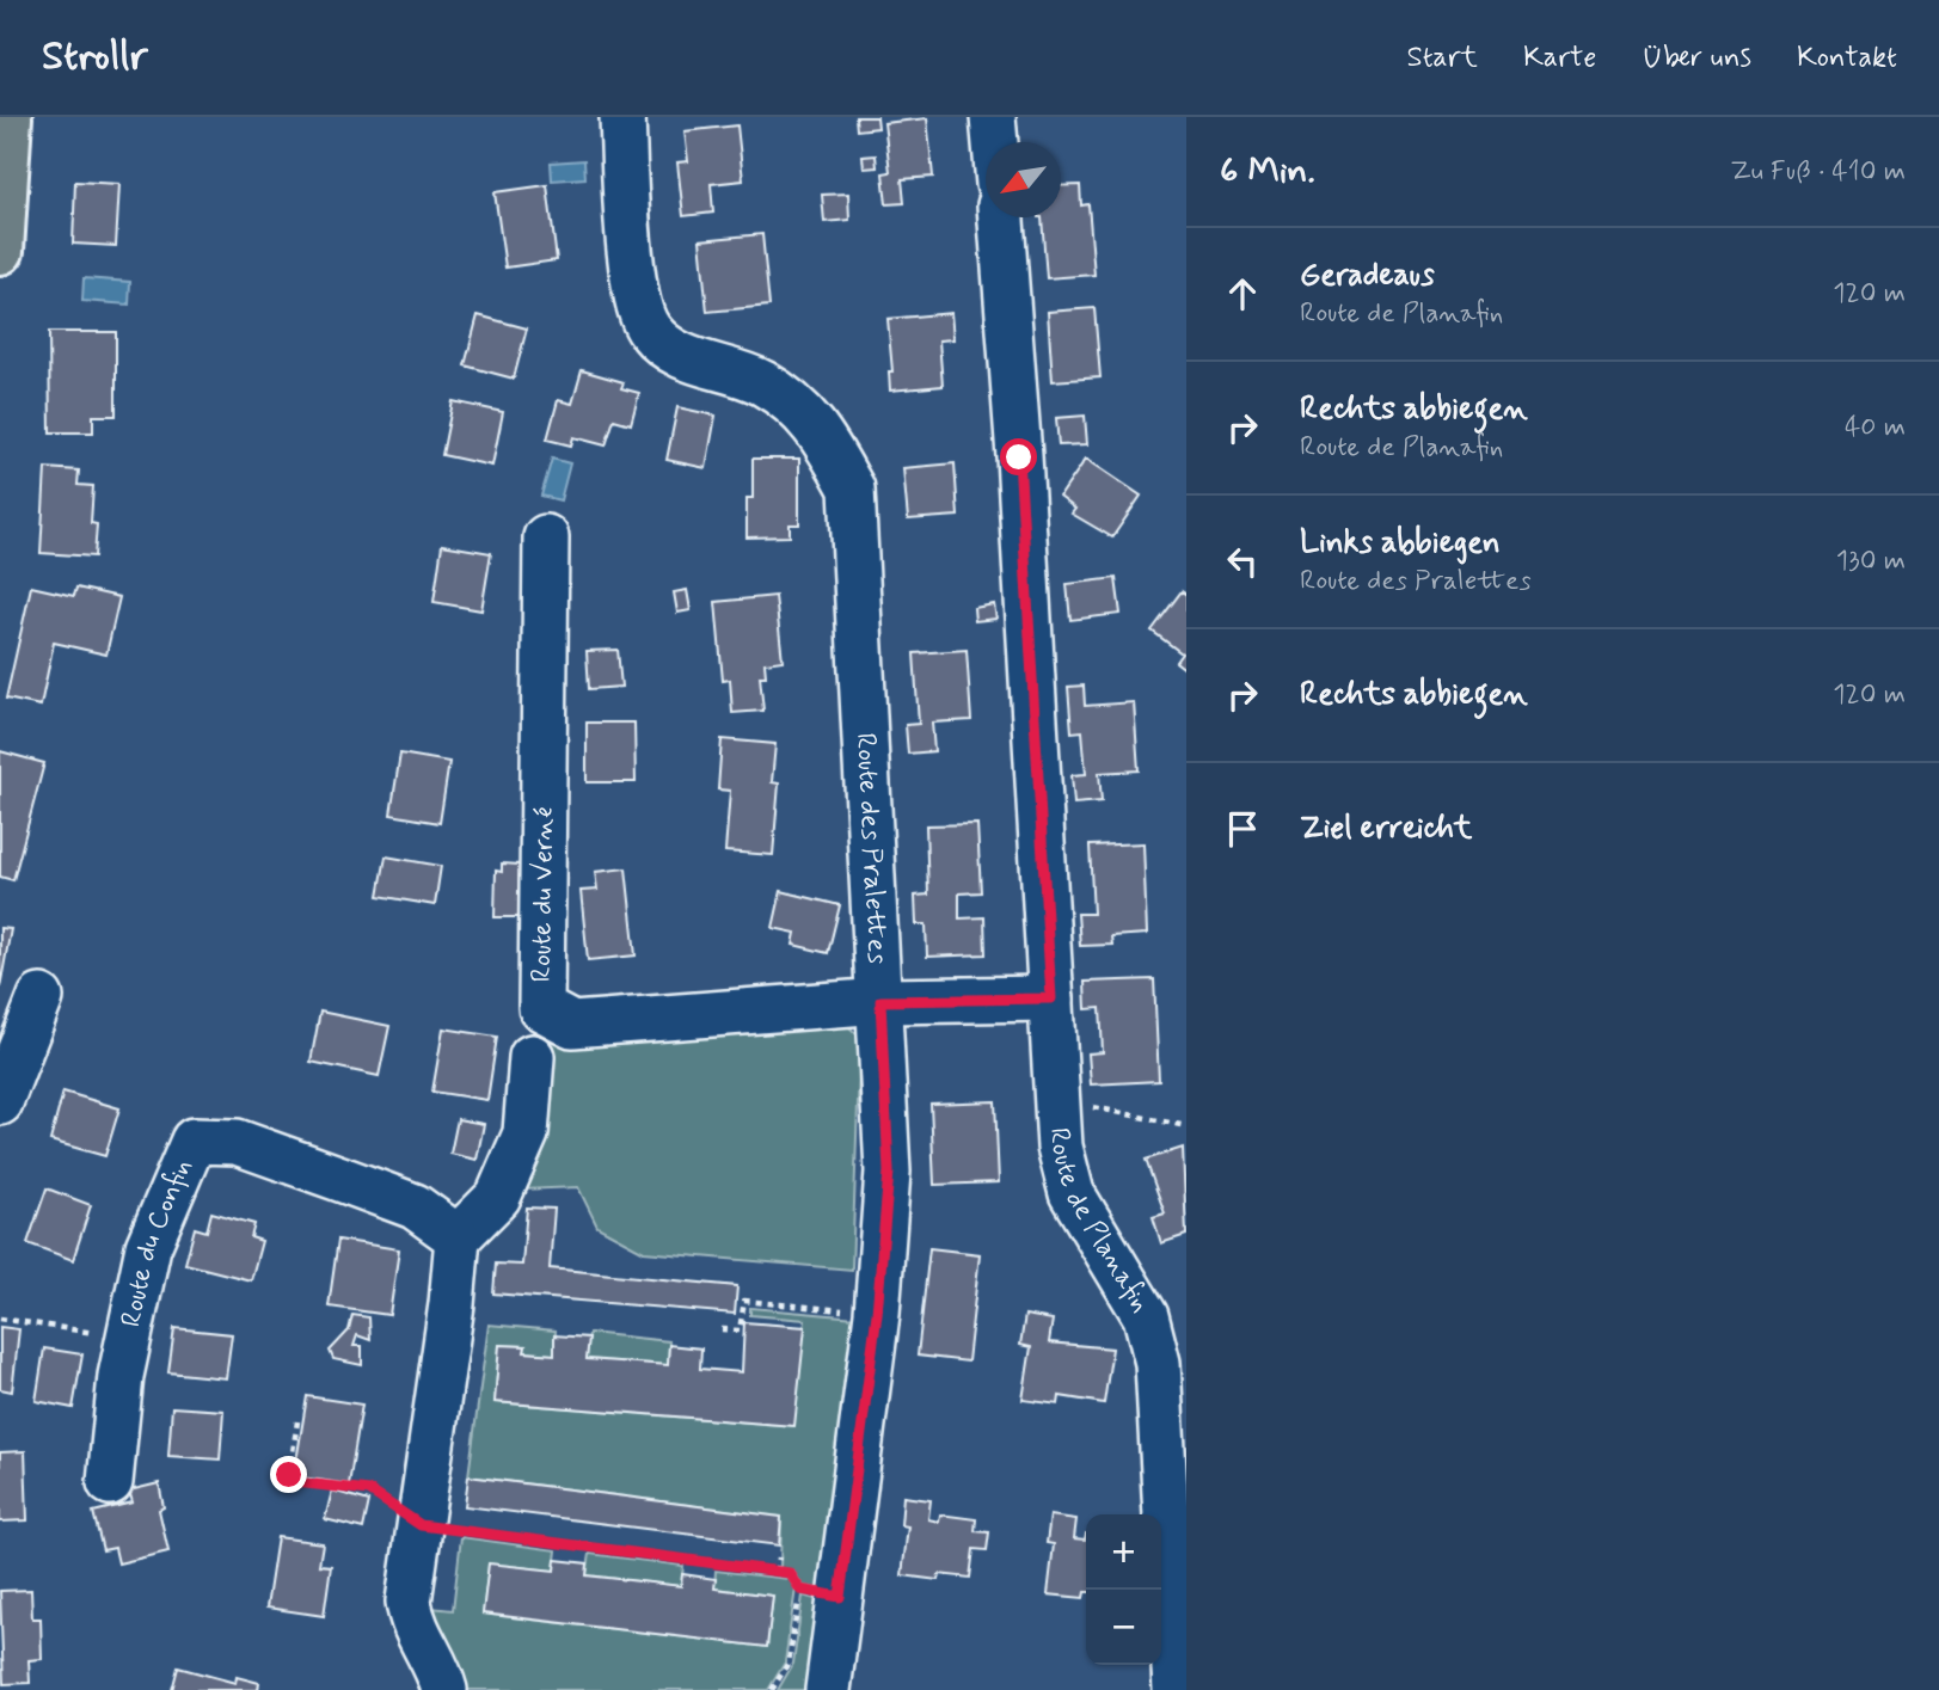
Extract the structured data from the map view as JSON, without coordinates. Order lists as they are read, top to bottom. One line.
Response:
{"streets":{"street":["Route des Pralettes","Route du Verné","Route de Planafin","Route du Confin"]},"crossings":[["Route des Pralettes","Route du Verné"]],"north":"bottom left","page":{"header":"Strollr","nav":["Start","Karte","Über uns","Kontakt"],"heading":["6 Min.","Zu Fuß · 410 m"],"list":[["Geradeaus","Route de Planafin","120 m"],["Rechts abbiegen","Route de Planafin","40 m"],["Links abbiegen","Route des Pralettes","130 m"],["Rechts abbiegen","120 m"],"Ziel erreicht"],"map_buttons":["+","−"]}}
